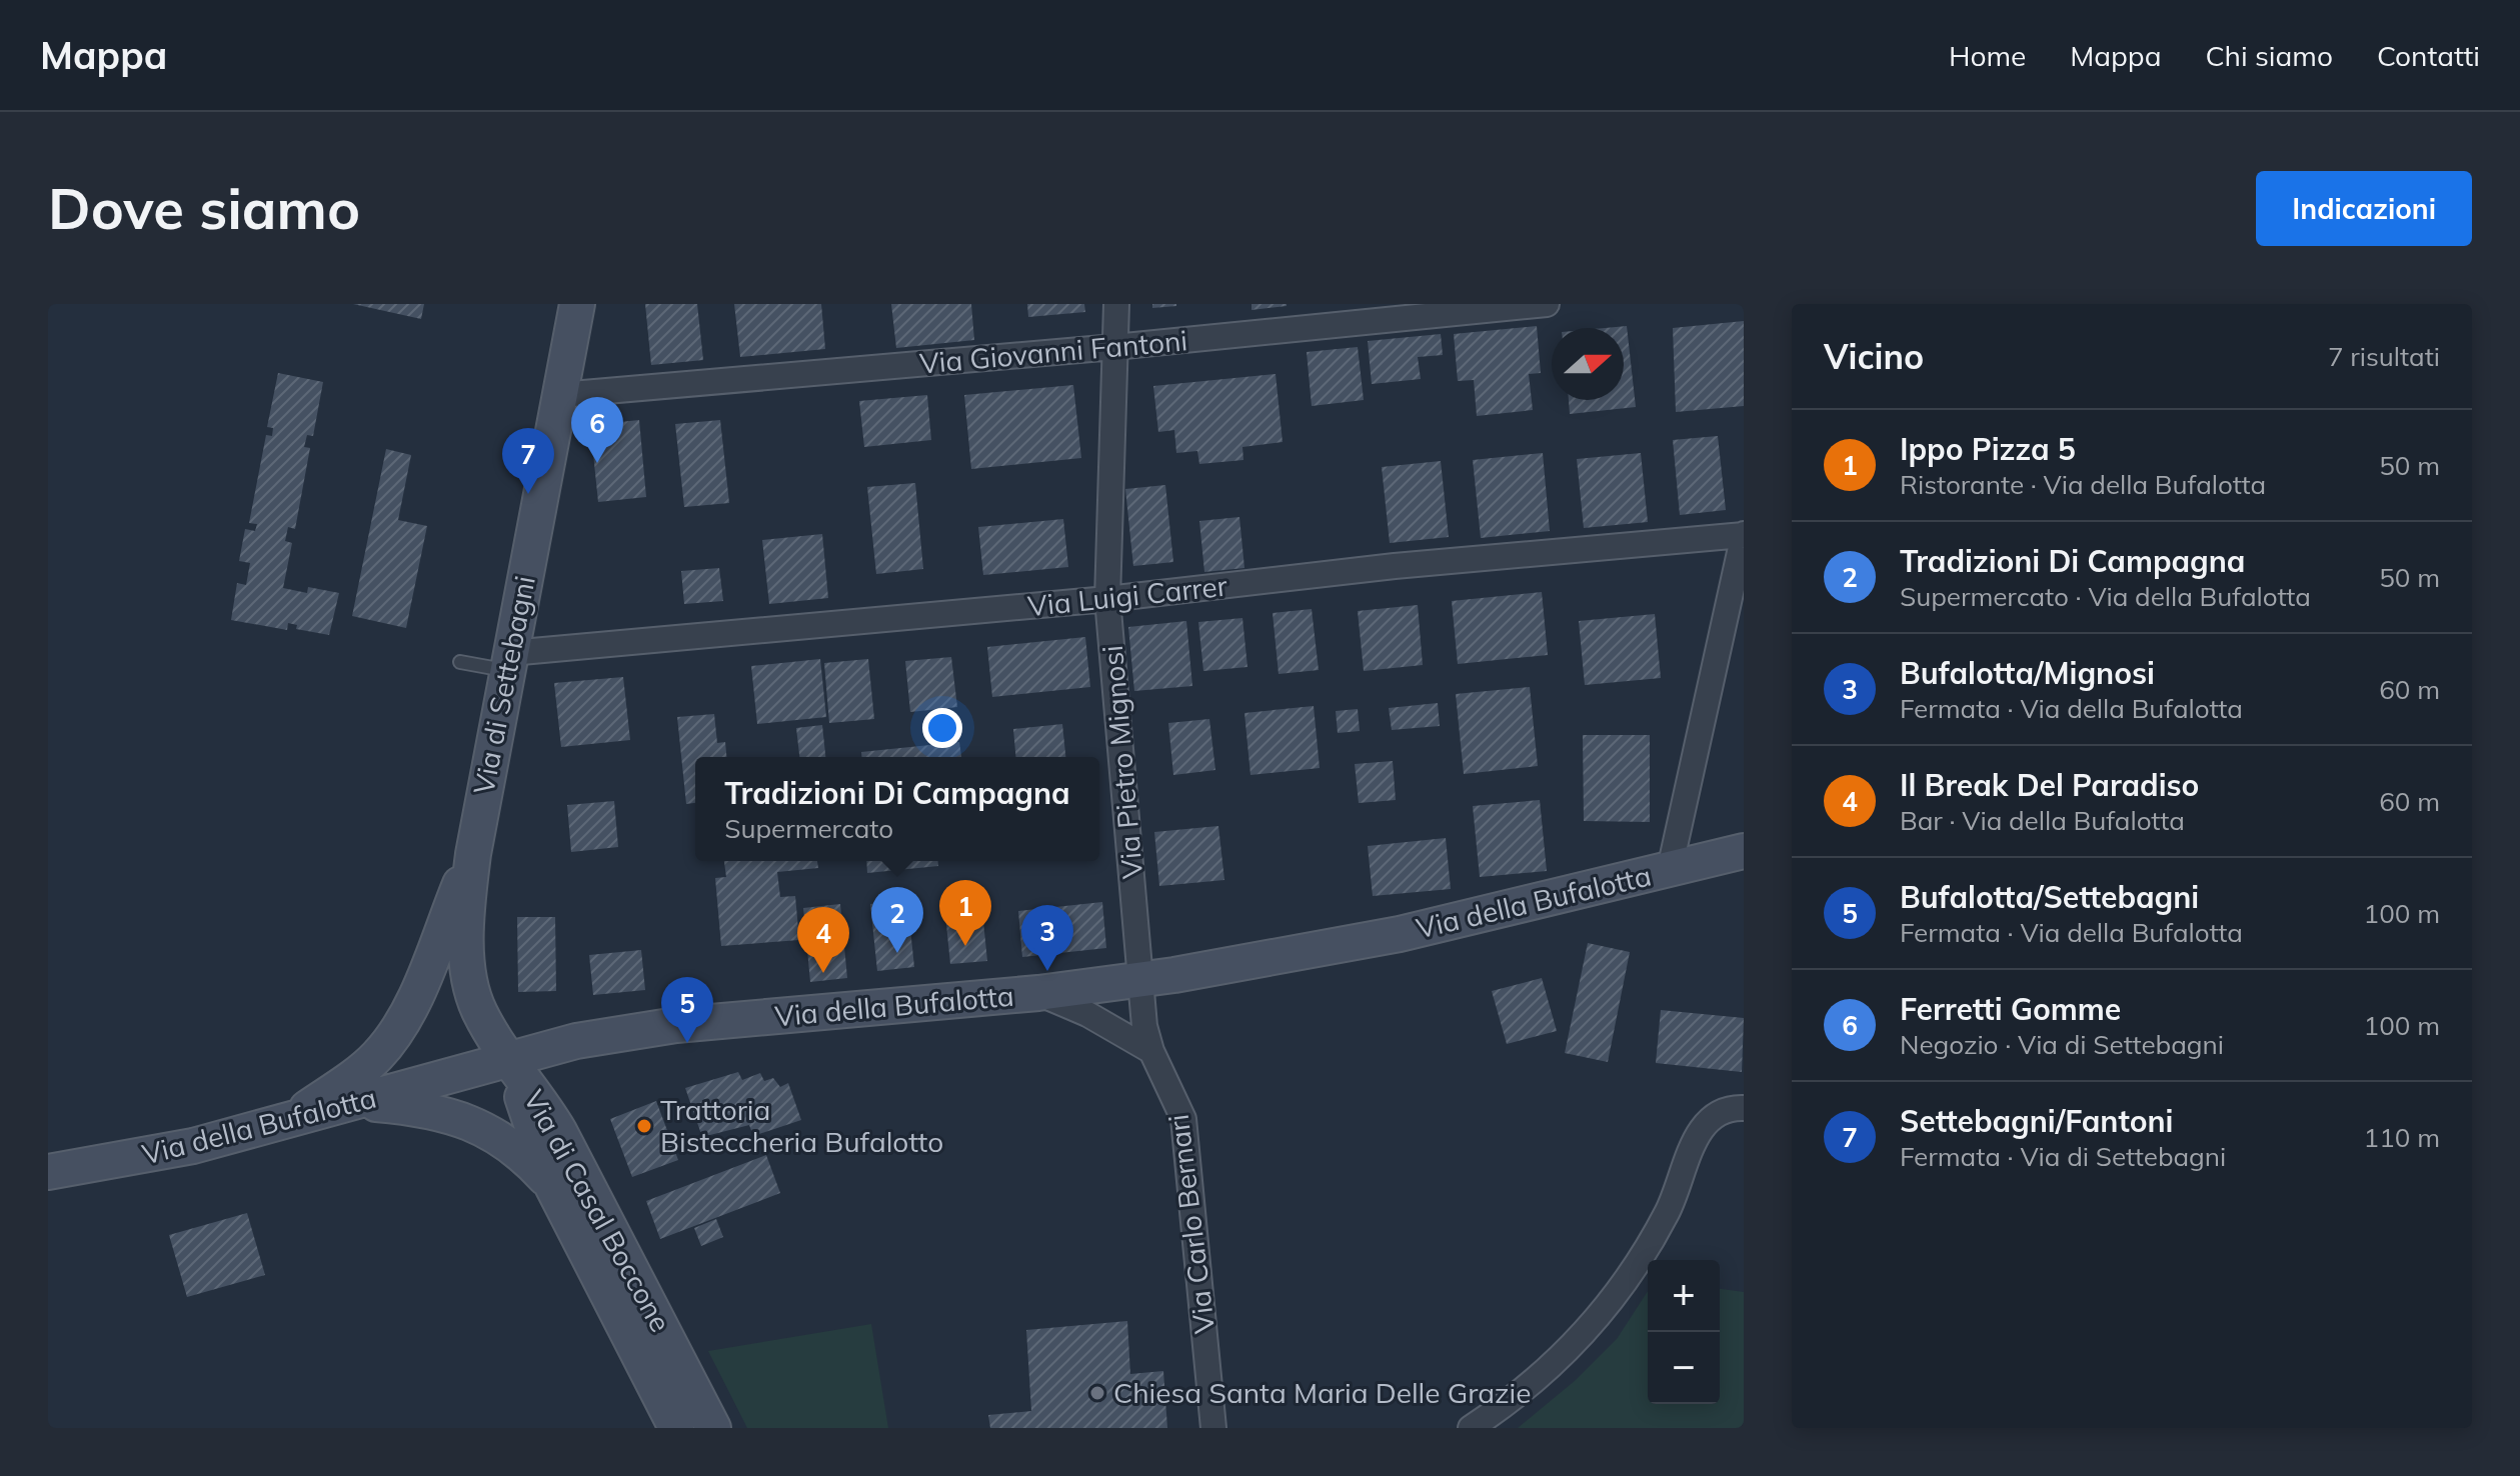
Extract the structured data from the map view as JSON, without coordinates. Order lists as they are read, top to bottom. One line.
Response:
{"streets":{"street":["Via Giovanni Fantoni","Via Luigi Carrer","Via di Settebagni","Via Pietro Mignosi","Via della Bufalotta","Via di Casal Boccone","Via Carlo Bernari"]},"crossings":[["Via Giovanni Fantoni","Via di Settebagni"],["Via Giovanni Fantoni","Via Pietro Mignosi"],["Via Luigi Carrer","Via di Settebagni"],["Via Luigi Carrer","Via Pietro Mignosi"],["Via di Settebagni","Via della Bufalotta"],["Via di Settebagni","Via di Casal Boccone"],["Via Pietro Mignosi","Via della Bufalotta"],["Via Pietro Mignosi","Via Carlo Bernari"],["Via della Bufalotta","Via di Casal Boccone"],["Via della Bufalotta","Via Carlo Bernari"]],"places":["Trattoria Bisteccheria Bufalotto","Chiesa Santa Maria Delle Grazie"],"north":"right","page":{"header":"Mappa","nav":["Home","Mappa","Chi siamo","Contatti"],"buttons":"Indicazioni","title":"Dove siamo","heading":["Vicino","7 risultati"],"pins":["6","7","1","2","3","4","5"],"list":[{"mark":"1","name":"Ippo Pizza 5","note":"Ristorante · Via della Bufalotta","value":"50 m"},{"mark":"2","name":"Tradizioni Di Campagna","note":"Supermercato · Via della Bufalotta","value":"50 m"},{"mark":"3","name":"Bufalotta/Mignosi","note":"Fermata · Via della Bufalotta","value":"60 m"},{"mark":"4","name":"Il Break Del Paradiso","note":"Bar · Via della Bufalotta","value":"60 m"},{"mark":"5","name":"Bufalotta/Settebagni","note":"Fermata · Via della Bufalotta","value":"100 m"},{"mark":"6","name":"Ferretti Gomme","note":"Negozio · Via di Settebagni","value":"100 m"},{"mark":"7","name":"Settebagni/Fantoni","note":"Fermata · Via di Settebagni","value":"110 m"}],"popup":["Tradizioni Di Campagna","Supermercato"],"map_buttons":["+","−"]}}
